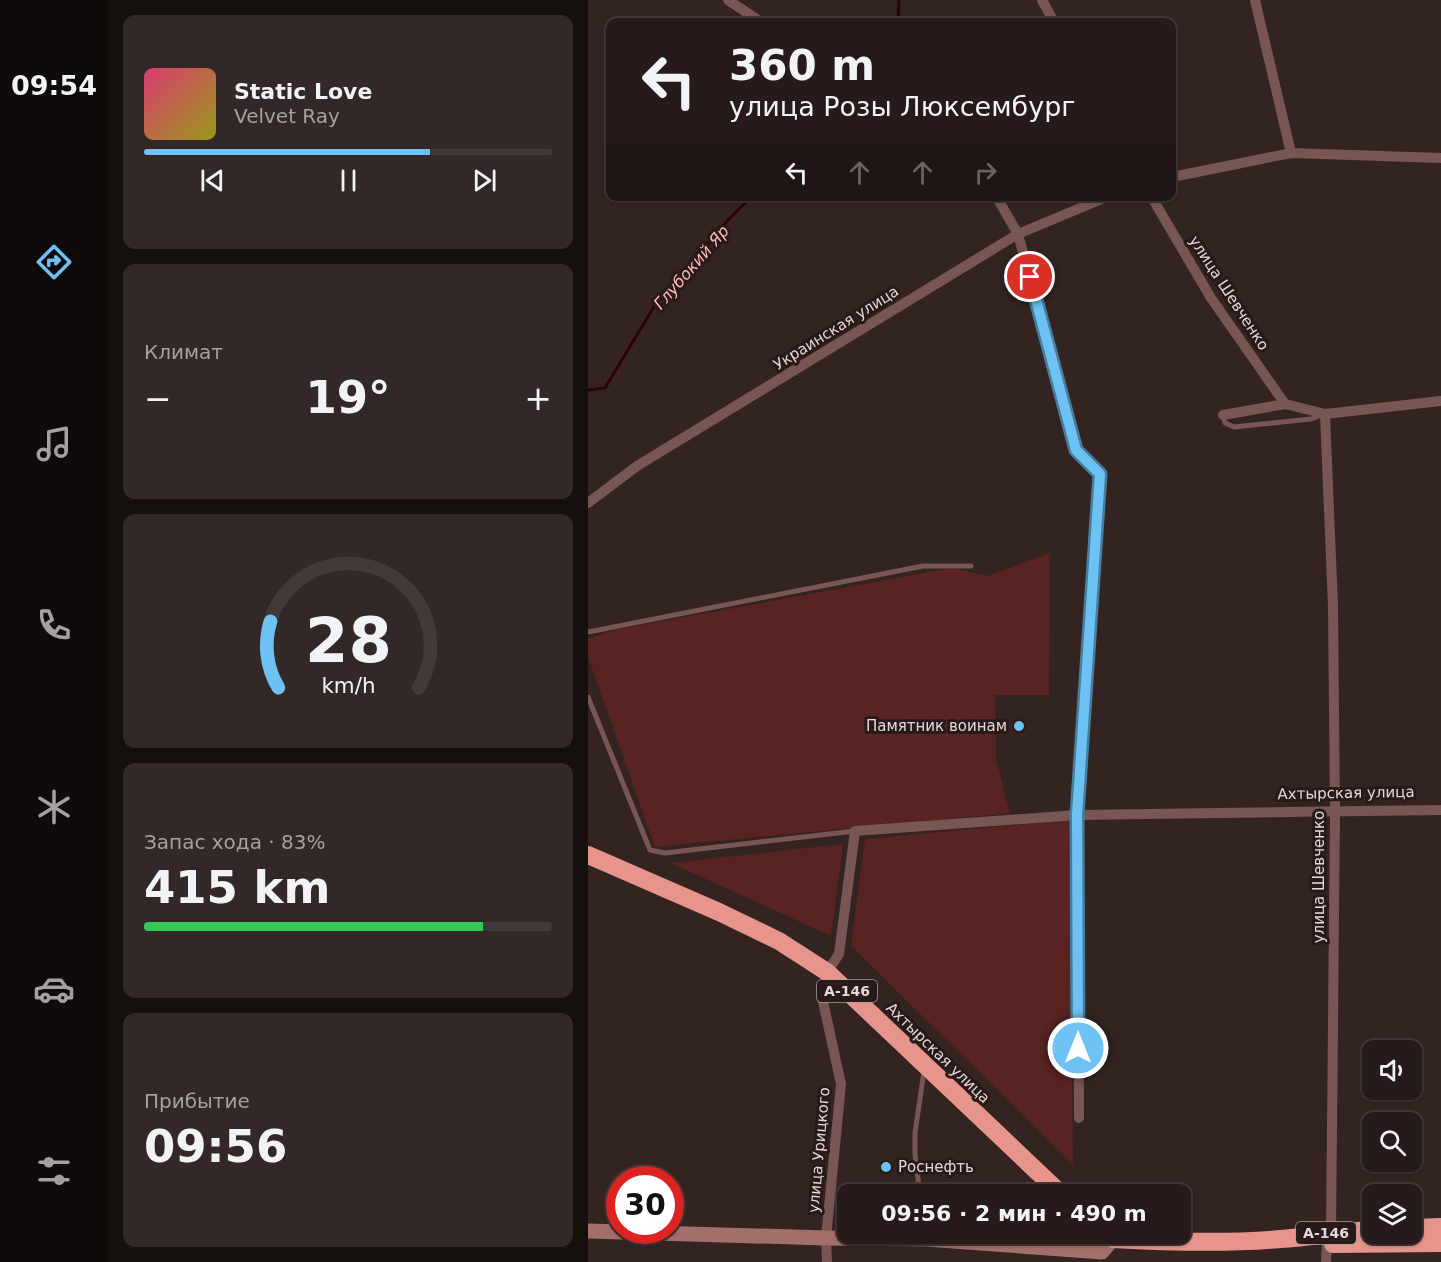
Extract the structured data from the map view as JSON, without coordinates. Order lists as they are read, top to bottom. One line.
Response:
{"streets":{"highway":["Ахтырская улица","А-146"],"street":["улица Шевченко","Украинская улица","улица Урицкого"]},"crossings":[["улица Шевченко","Ахтырская улица"],["улица Шевченко","А-146"],["Ахтырская улица","улица Урицкого"]],"water":["Глубокий Яр"],"places":["Памятник воинам","Роснефть"],"page":{"tabs":"09:54","turn":["360 m","улица Розы Люксембург"],"song":["Static Love","Velvet Ray"],"tile":["Климат",["Запас хода · 83%","415 km"],["Прибытие","09:56"]],"heat":["−","19°","+"],"limit":"30","trip":"09:56 · 2 мин · 490 m","gauge":["28","km/h"]}}
